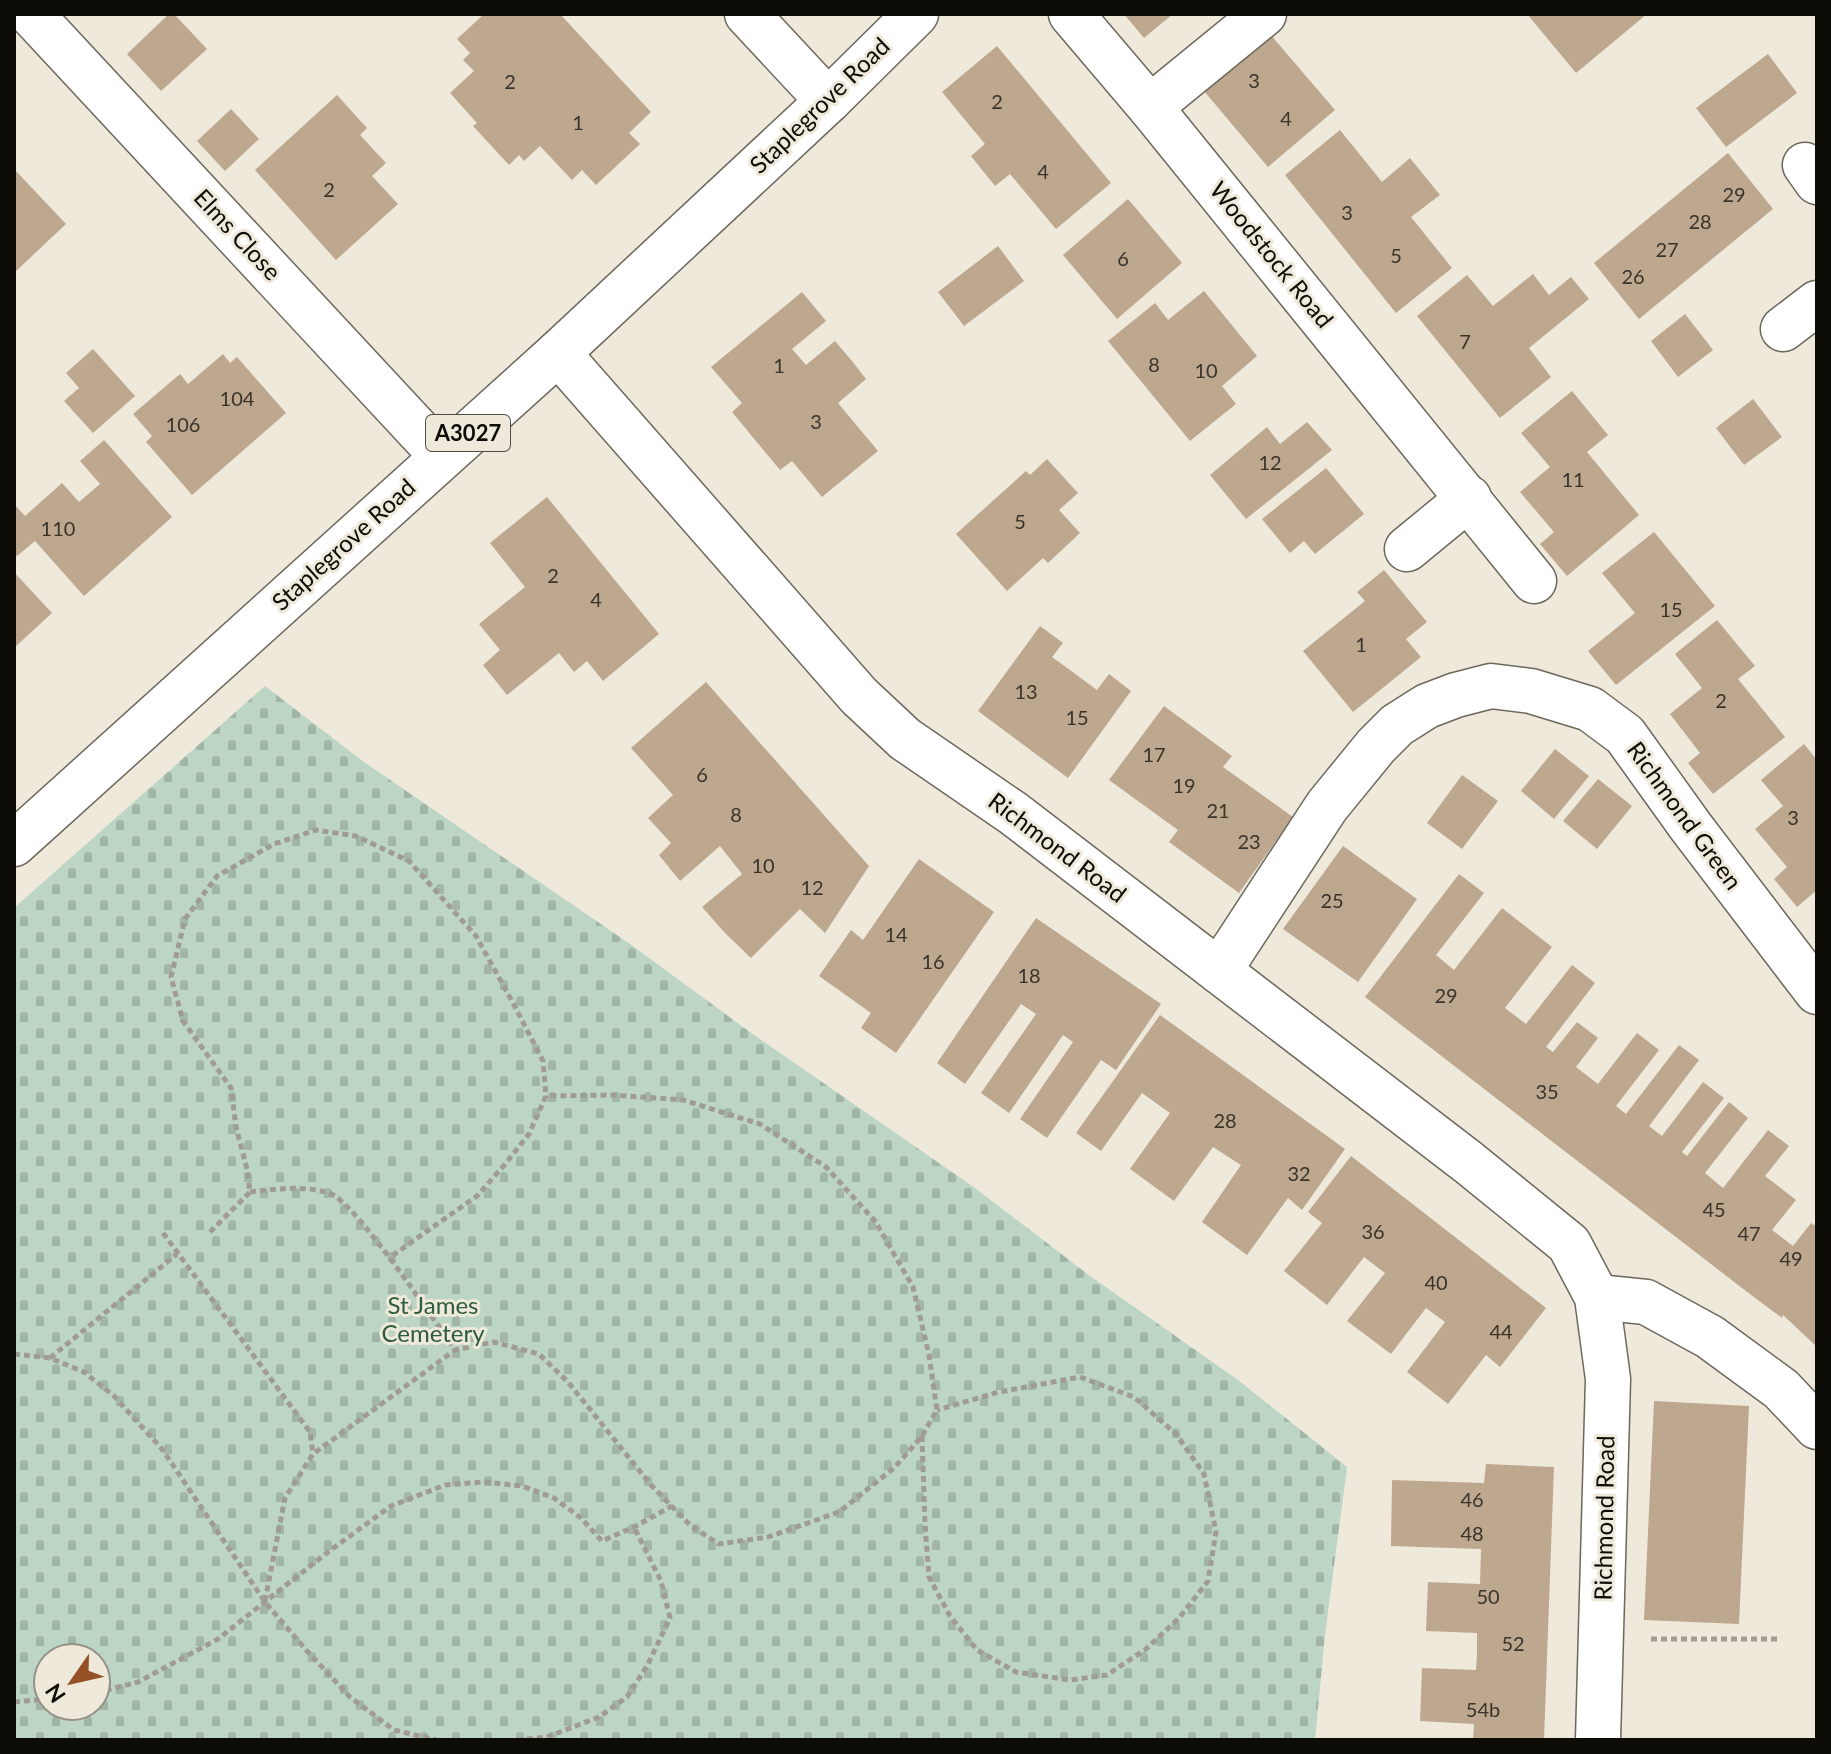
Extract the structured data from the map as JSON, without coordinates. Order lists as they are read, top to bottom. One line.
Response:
{"streets":{"street":["Staplegrove Road","Elms Close","Woodstock Road","A3027","Richmond Green","Richmond Road"]},"crossings":[["Staplegrove Road","Elms Close"],["Staplegrove Road","Richmond Road"],["Richmond Green","Richmond Road"]],"parks":["St James Cemetery"],"house_numbers":["3","2","2","4","1","4","2","29","3","28","27","5","6","26","7","8","1","10","104","3","106","12","11","5","110","2","4","15","1","13","2","15","17","6","19","21","8","3","23","10","12","25","14","16","18","29","35","28","32","45","36","47","49","40","44","46","48","50","52","54b"],"north":"bottom left"}
